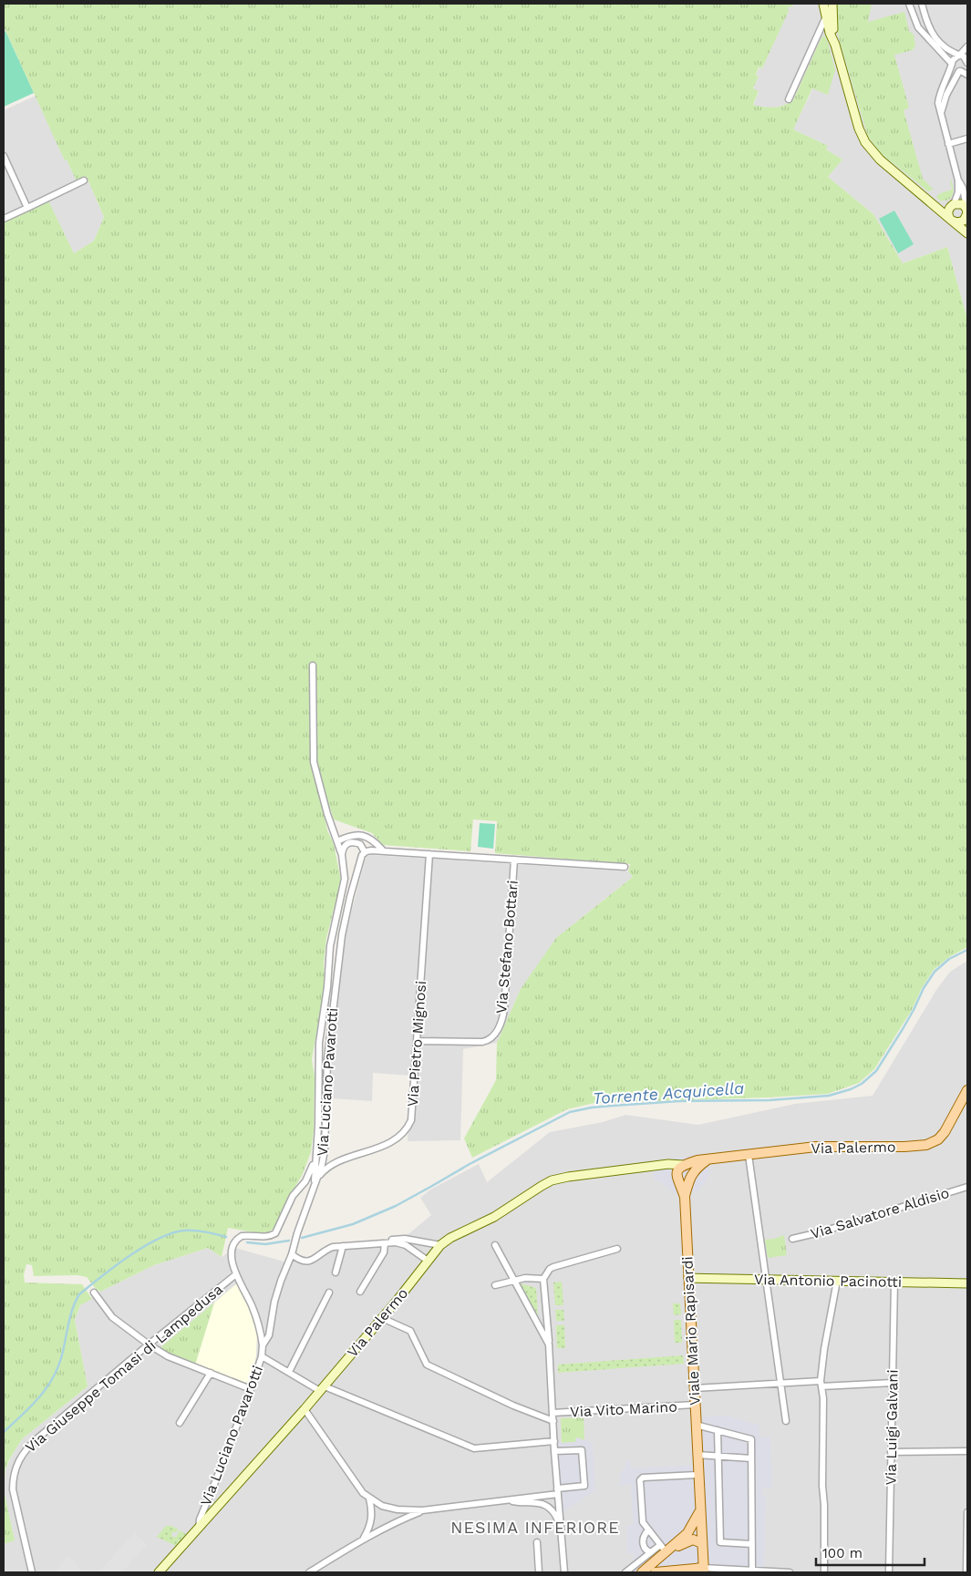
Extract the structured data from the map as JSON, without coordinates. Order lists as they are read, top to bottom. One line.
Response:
{"streets":{"main road":["Via Palermo","Via Antonio Pacinotti","Viale Mario Rapisardi"],"street":["Via Stefano Bottari","Via Pietro Mignosi","Via Luciano Pavarotti","Via Salvatore Aldisio","Via Giuseppe Tomasi di Lampedusa","Via Vito Marino","Via Luigi Galvani"]},"crossings":[["Via Stefano Bottari","Via Pietro Mignosi"],["Via Pietro Mignosi","Via Luciano Pavarotti"],["Via Luciano Pavarotti","Via Palermo"],["Via Antonio Pacinotti","Viale Mario Rapisardi"],["Via Antonio Pacinotti","Via Luigi Galvani"],["Viale Mario Rapisardi","Via Vito Marino"]],"districts":["NESIMA INFERIORE"],"water":["Torrente Acquicella"],"scale_bar":"100 m"}
